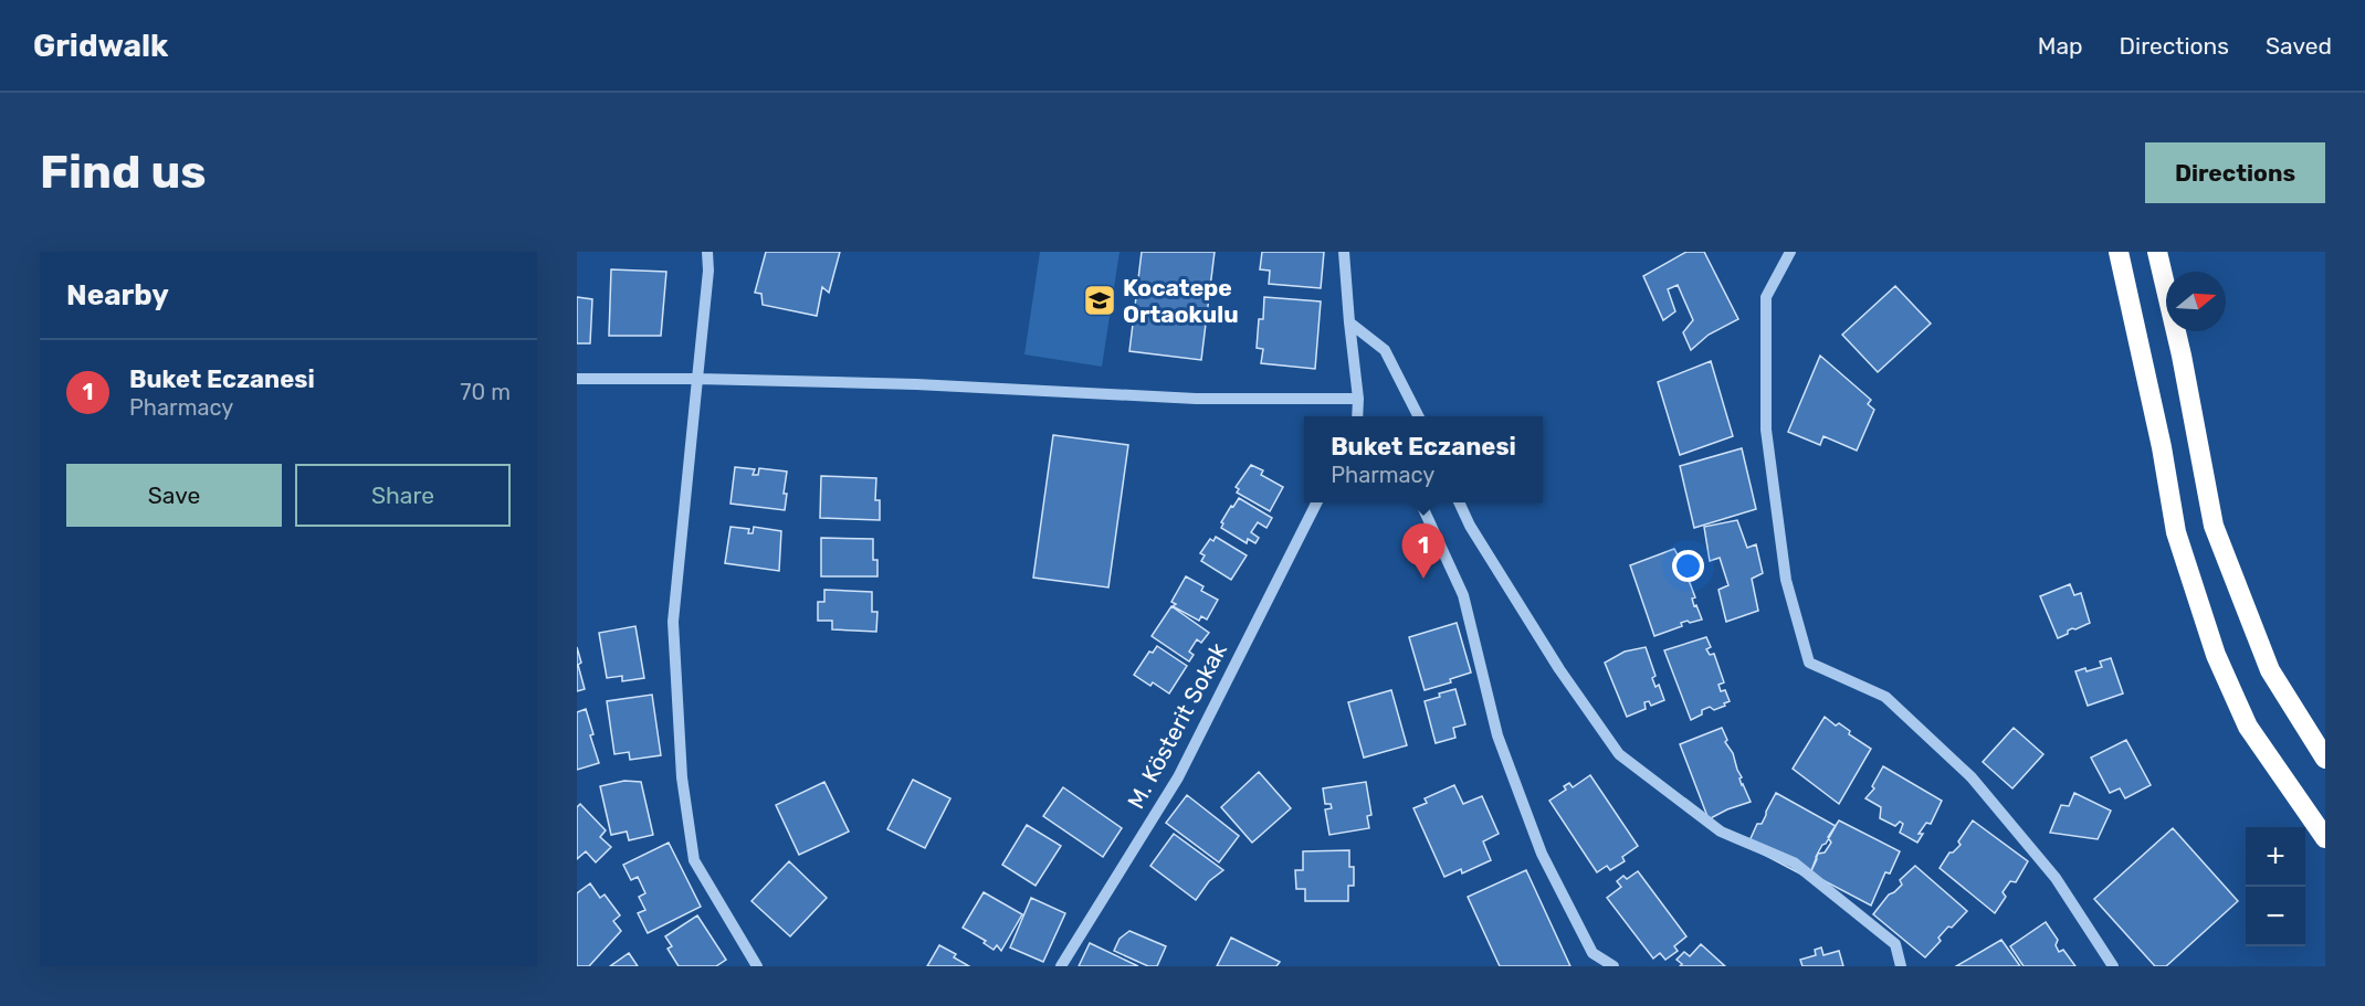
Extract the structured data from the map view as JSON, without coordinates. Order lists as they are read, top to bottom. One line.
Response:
{"streets":{"street":["M. Kösterit Sokak"]},"places":{"school or university":["Kocatepe Ortaokulu"]},"north":"right","page":{"header":"Gridwalk","nav":["Map","Directions","Saved"],"buttons":["Directions",["Save","Share"]],"title":"Find us","heading":"Nearby","list":[{"mark":"1","name":"Buket Eczanesi","note":"Pharmacy","value":"70 m"}],"popup":["Buket Eczanesi","Pharmacy"],"pins":"1","map_buttons":["+","−"]}}
